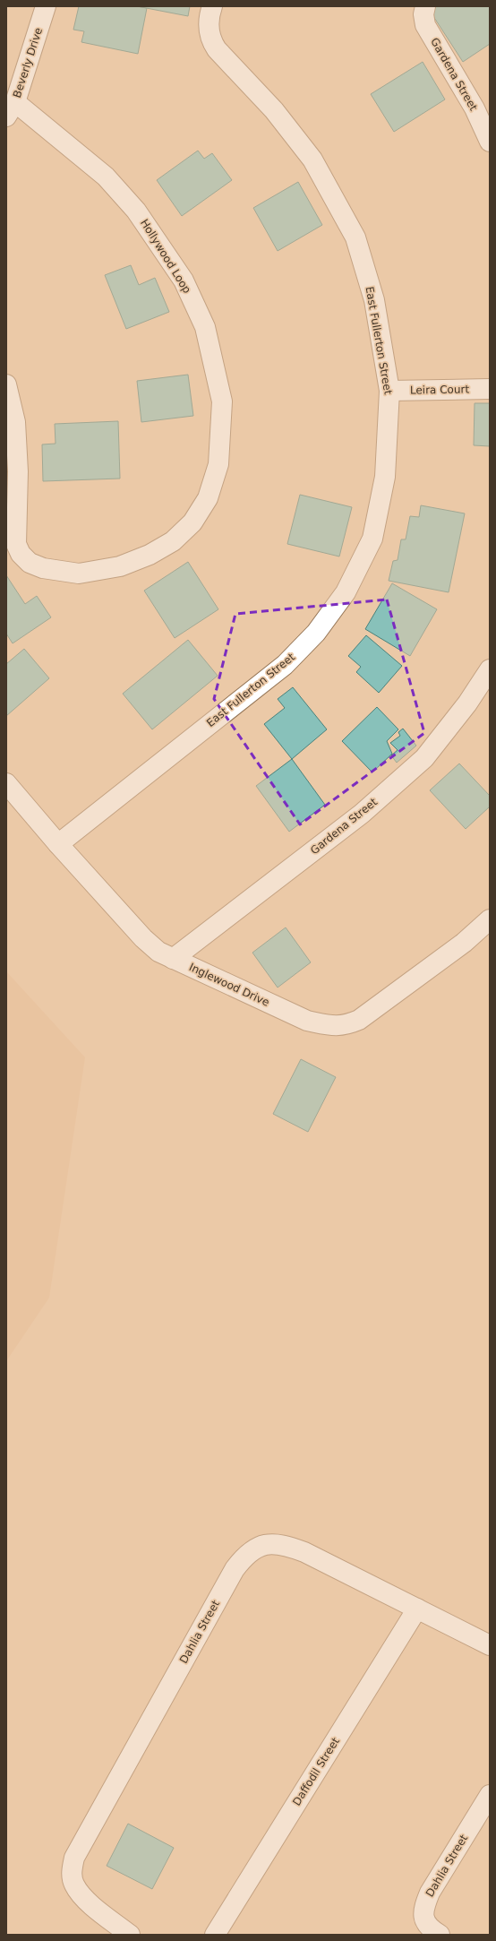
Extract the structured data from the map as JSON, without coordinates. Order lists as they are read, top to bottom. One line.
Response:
{"streets":{"street":["Beverly Drive","Gardena Street","Hollywood Loop","East Fullerton Street","Leira Court","Inglewood Drive","Dahlia Street","Daffodil Street"]},"crossings":[["Beverly Drive","Hollywood Loop"],["Gardena Street","Inglewood Drive"],["East Fullerton Street","Leira Court"],["East Fullerton Street","Inglewood Drive"],["Dahlia Street","Daffodil Street"]]}
